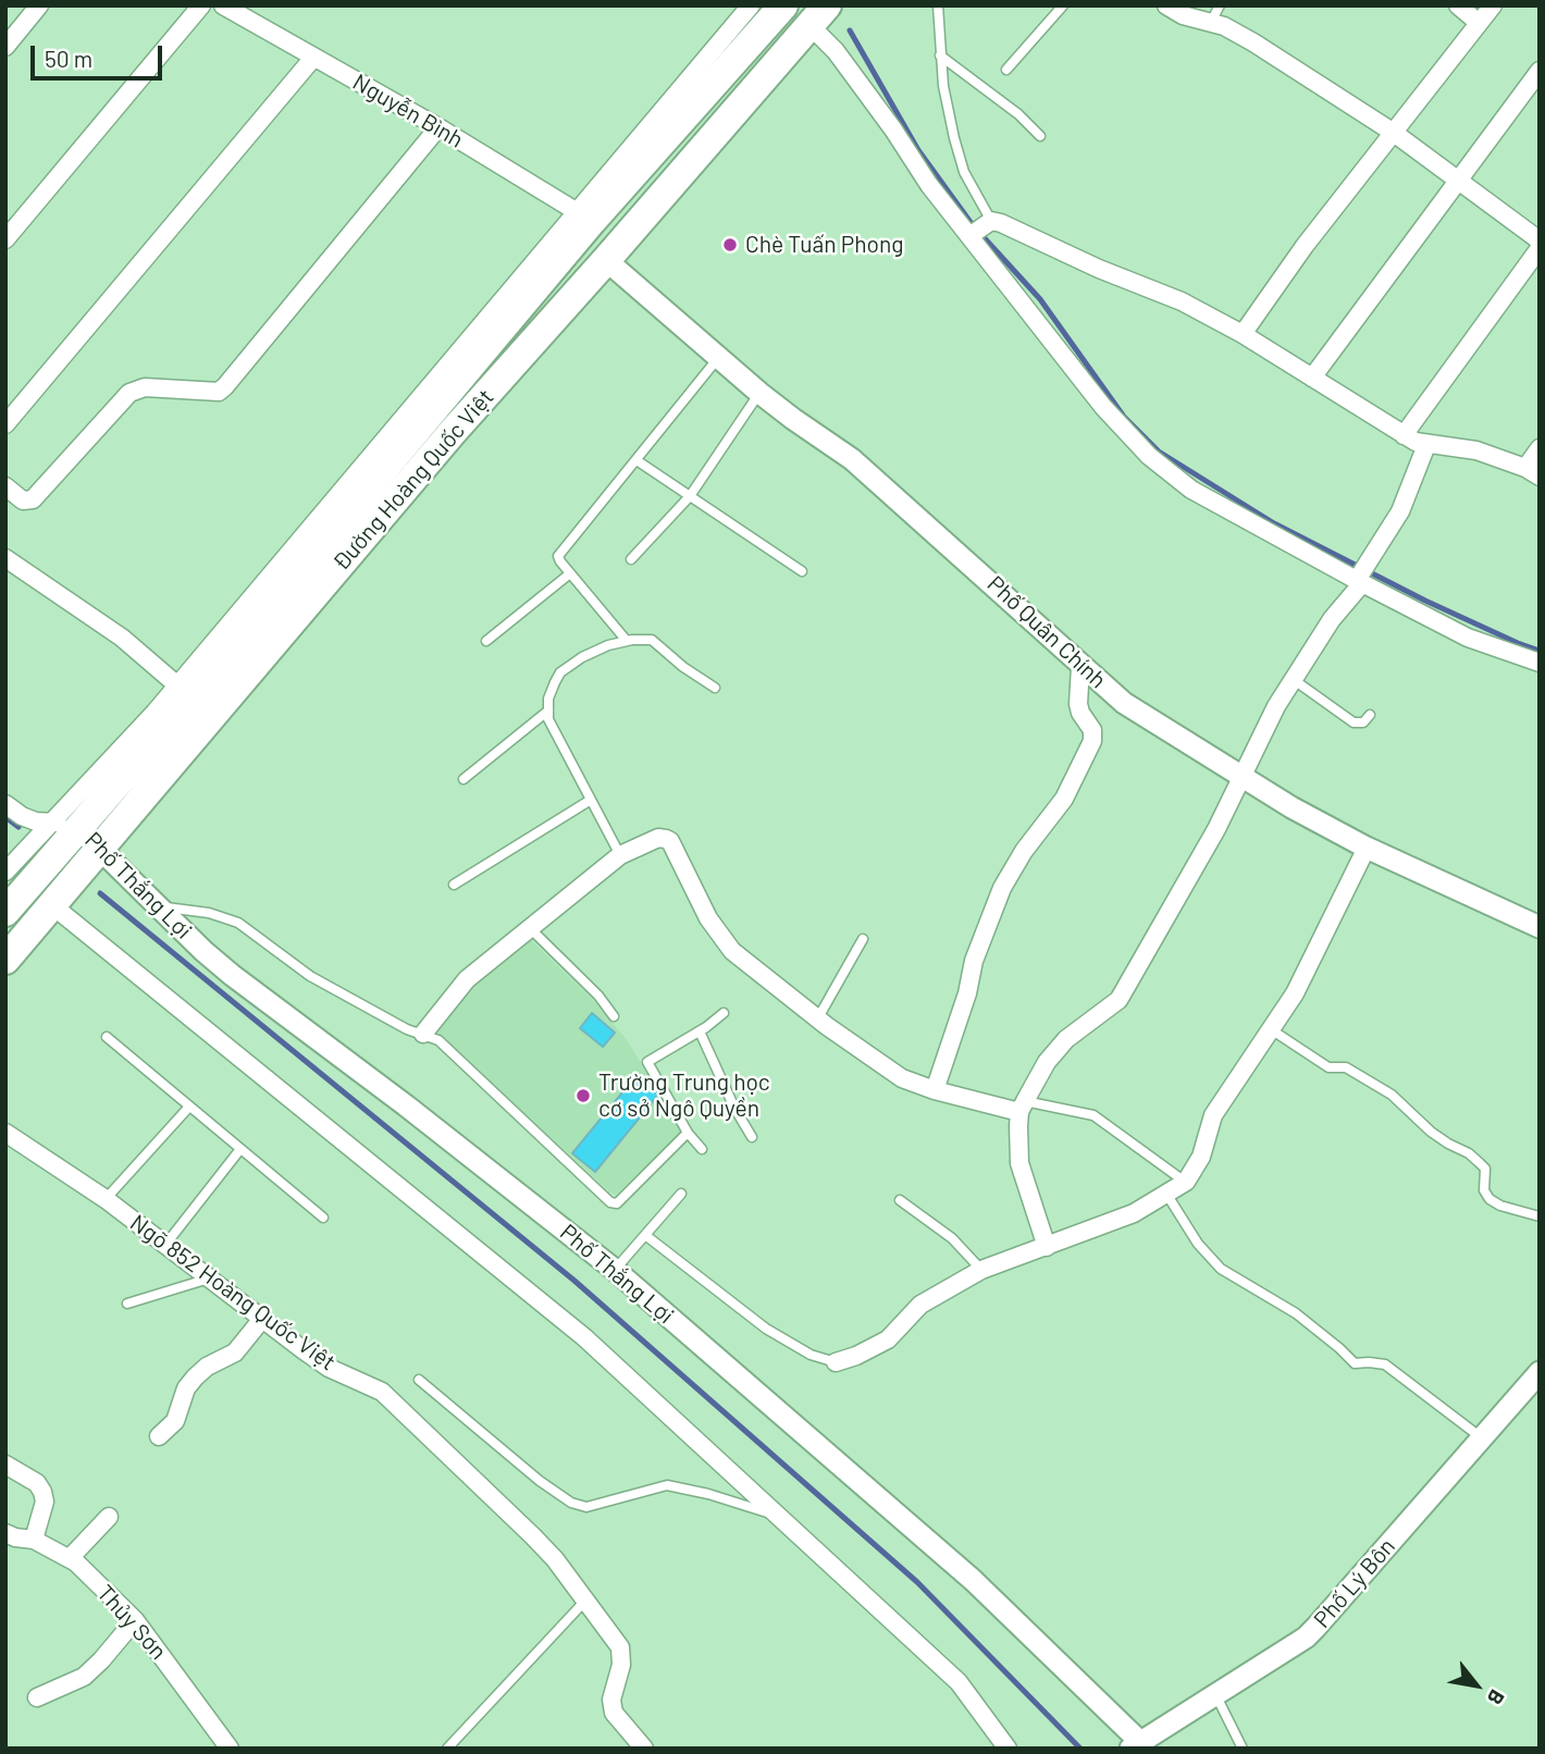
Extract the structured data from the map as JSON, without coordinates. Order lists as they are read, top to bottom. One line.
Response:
{"streets":{"highway":["Đường Hoàng Quốc Việt"],"street":["Nguyễn Bình","Phố Quân Chính","Phố Thắng Lợi","Ngõ 852 Hoàng Quốc Việt","Phố Lý Bôn","Thủy Sơn"]},"crossings":[["Nguyễn Bình","Đường Hoàng Quốc Việt"],["Đường Hoàng Quốc Việt","Phố Quân Chính"],["Đường Hoàng Quốc Việt","Phố Thắng Lợi"],["Phố Thắng Lợi","Phố Lý Bôn"]],"places":["Chè Tuấn Phong","Trường Trung học cơ sở Ngô Quyền"],"scale_bar":"50 m","north":"bottom right"}
